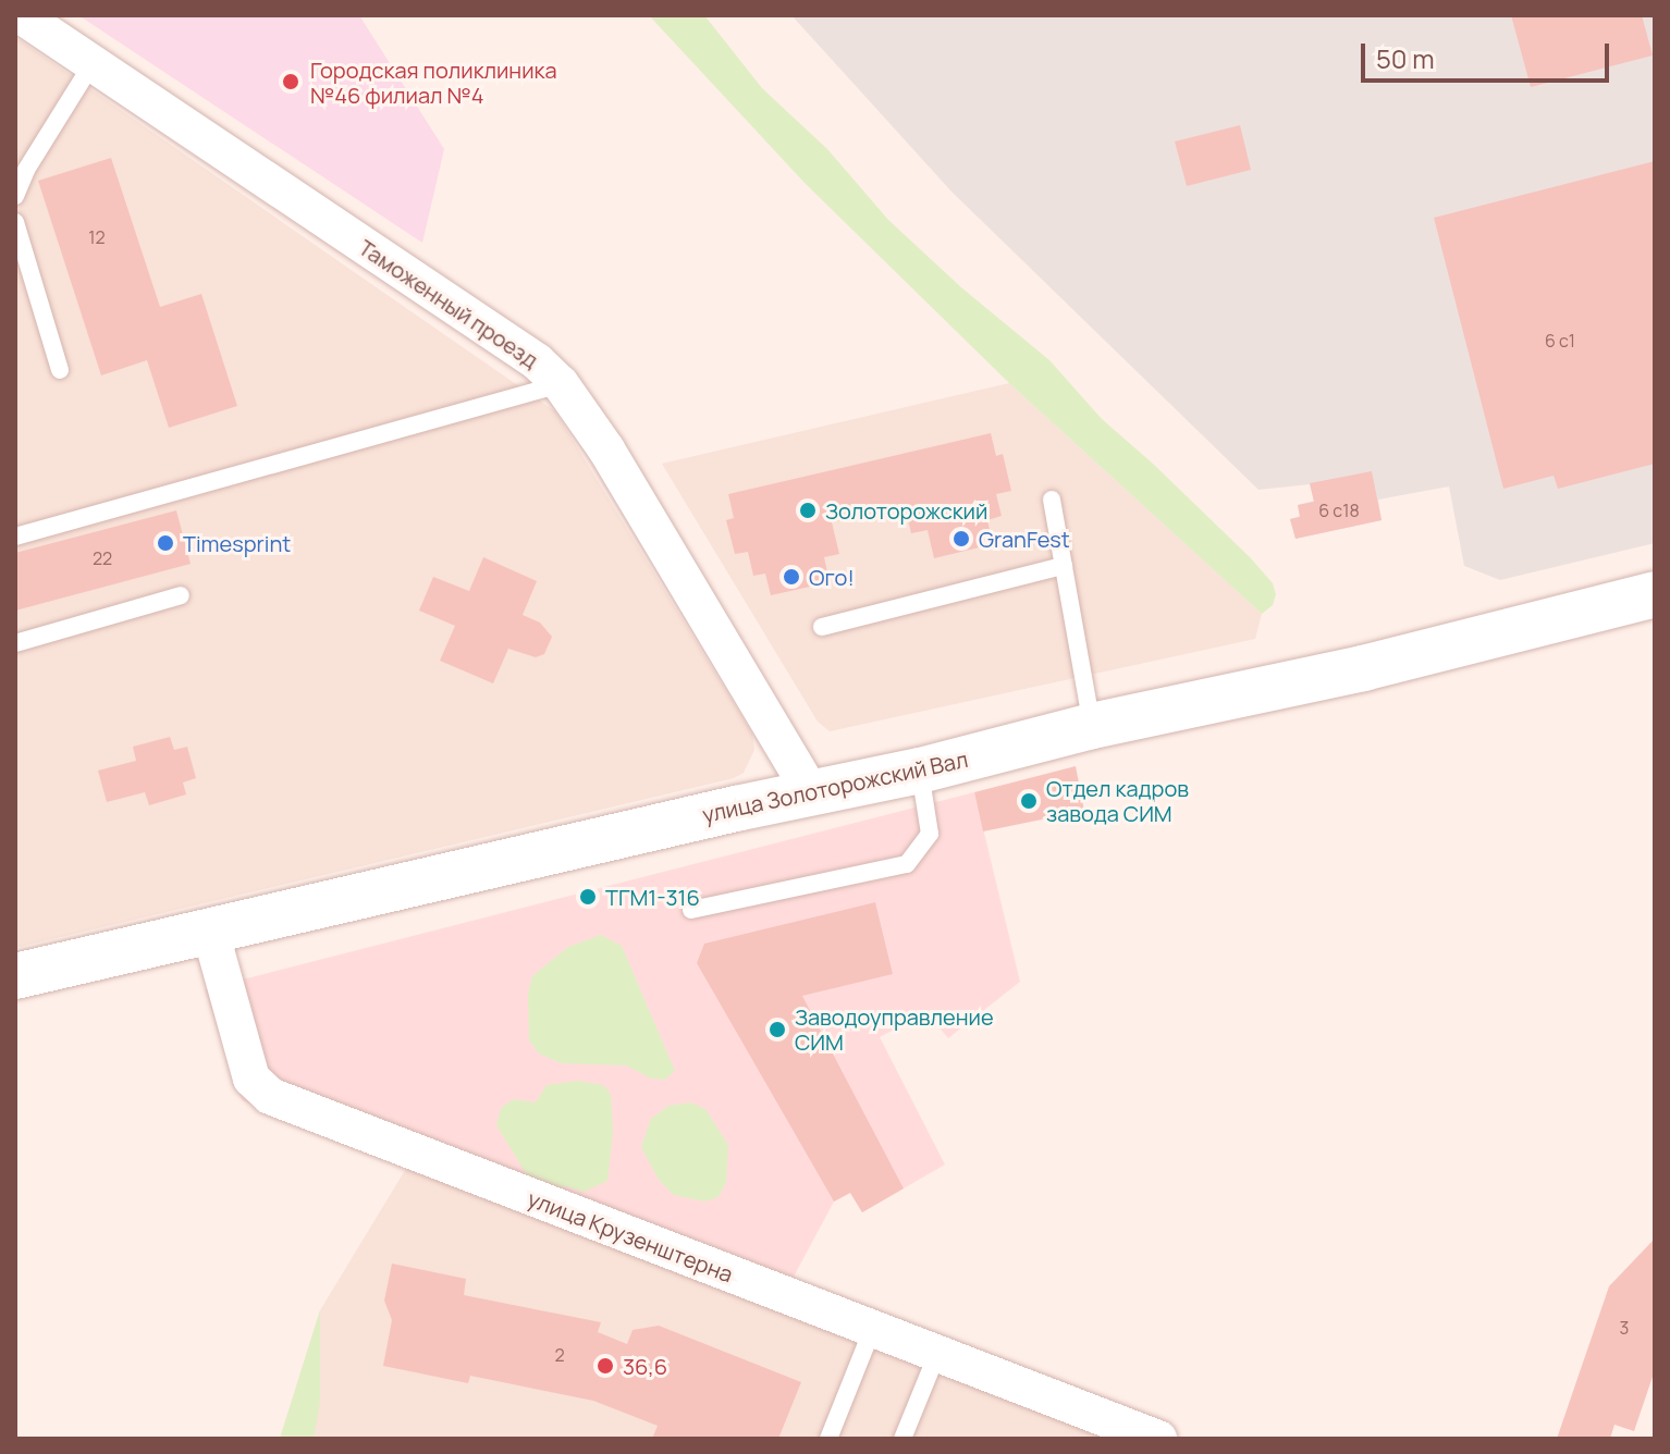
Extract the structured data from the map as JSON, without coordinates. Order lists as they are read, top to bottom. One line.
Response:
{"streets":{"street":["Таможенный проезд","улица Золоторожский Вал","улица Крузенштерна"]},"crossings":[["Таможенный проезд","улица Золоторожский Вал"],["улица Золоторожский Вал","улица Крузенштерна"]],"places":["Городская поликлиника №46 филиал №4","Золоторожский","GranFest","Timesprint","Ого!","Отдел кадров завода СИМ","ТГМ1-316","Заводоуправление СИМ","36,6"],"house_numbers":["12","6 с1","6 с18","22","3","2"],"scale_bar":"50 m"}
